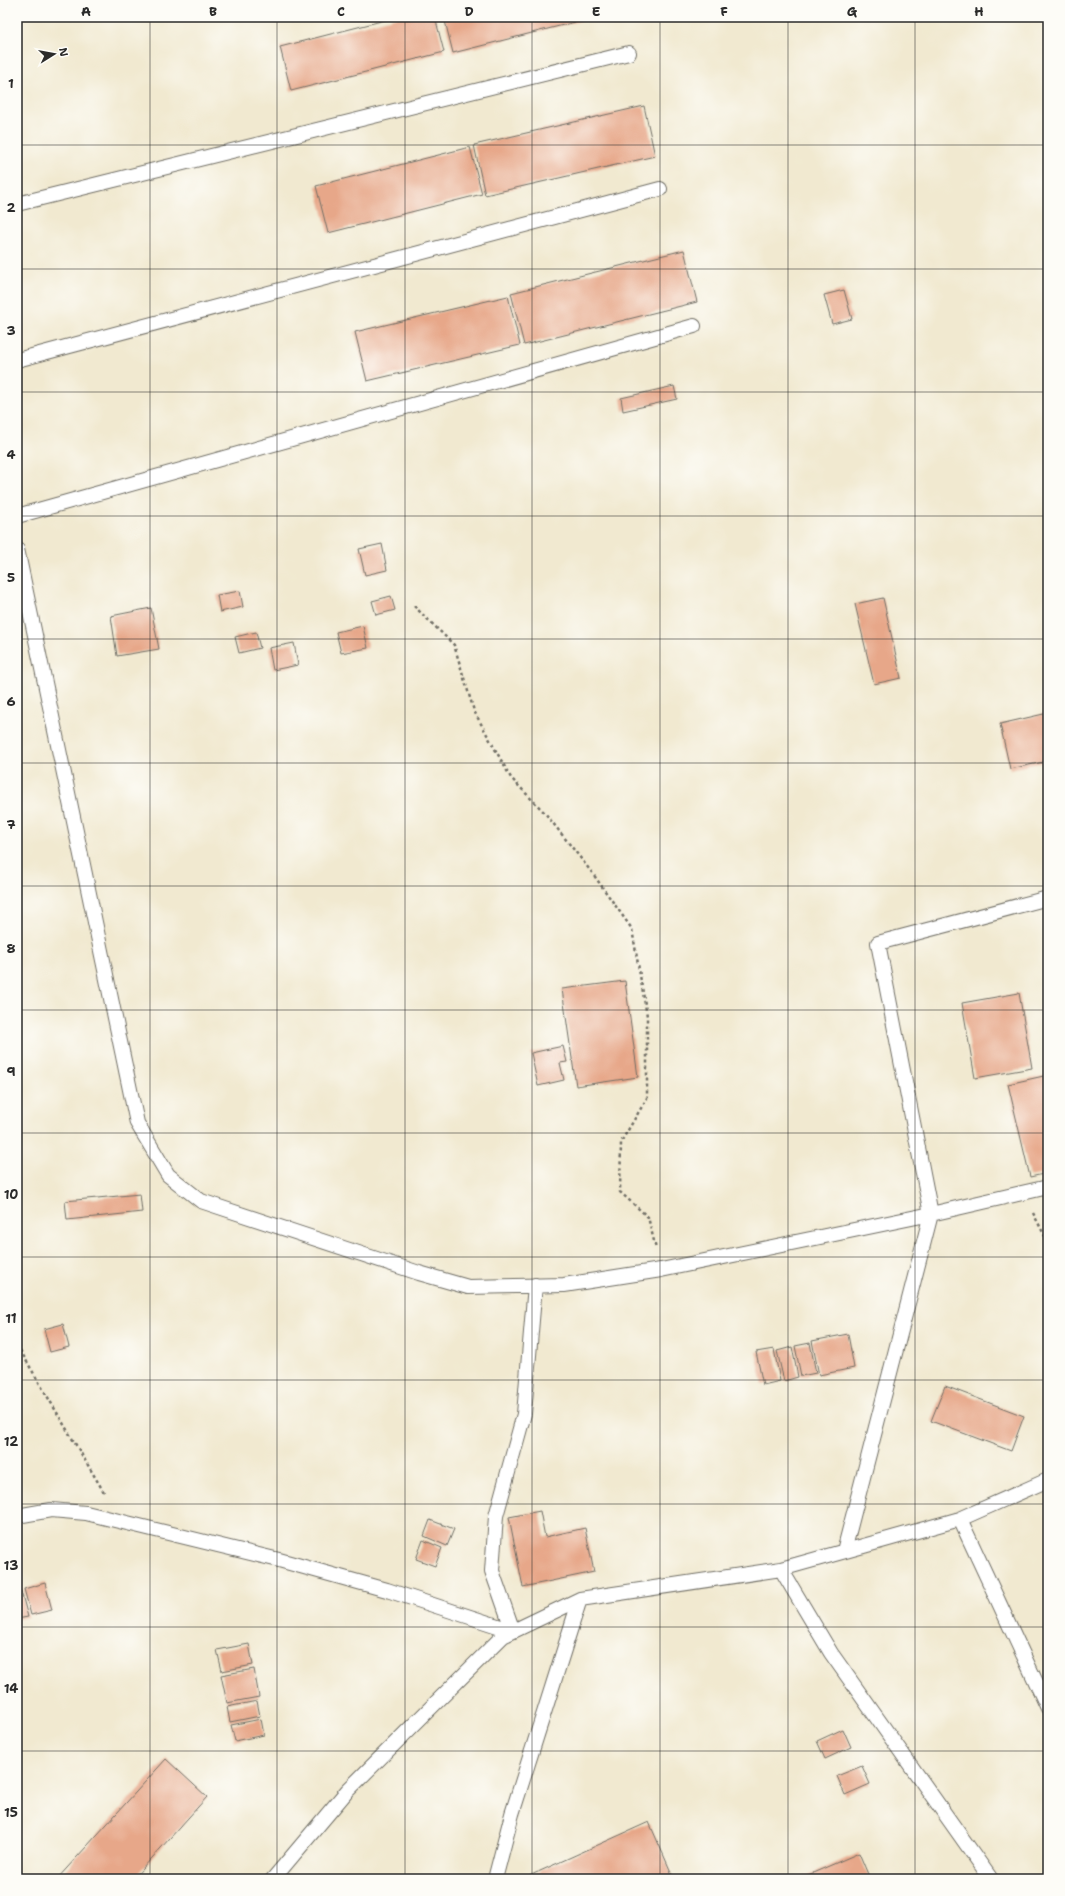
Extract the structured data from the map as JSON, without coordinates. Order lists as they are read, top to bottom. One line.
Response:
{"north":"right","grid":{"columns":["A","B","C","D","E","F","G","H"],"rows":["1","2","3","4","5","6","7","8","9","10","11","12","13","14","15"]}}
